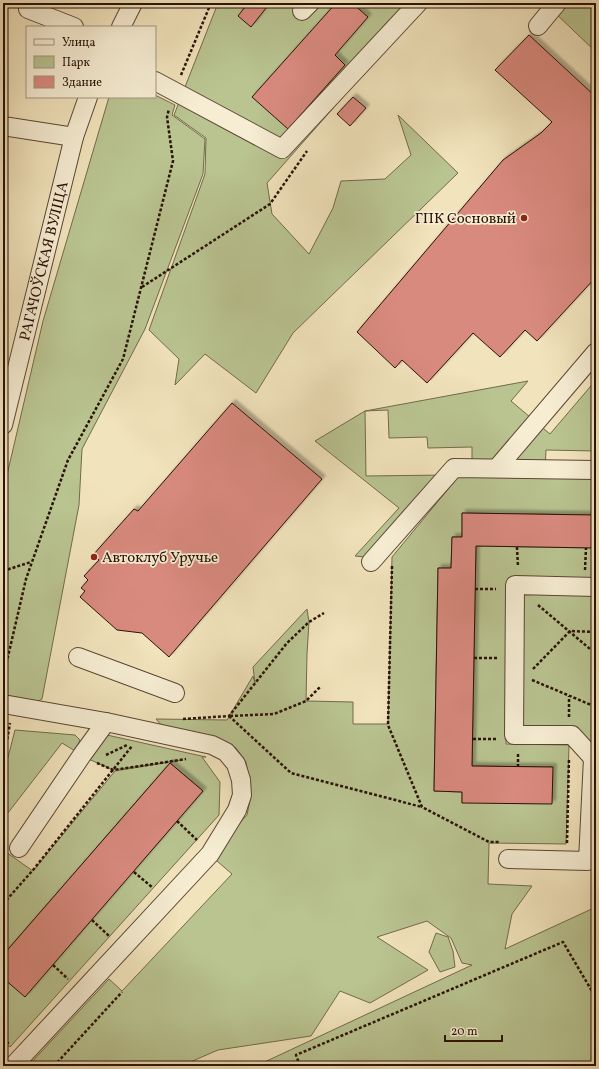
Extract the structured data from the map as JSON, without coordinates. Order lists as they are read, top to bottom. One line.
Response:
{"streets":{"street":["РАГАЧОЎСКАЯ ВУЛІЦА"]},"places":["ГПК Сосновый","Автоклуб Уручье"],"legend":["Улица","Парк","Здание"],"scale_bar":"20 m"}
